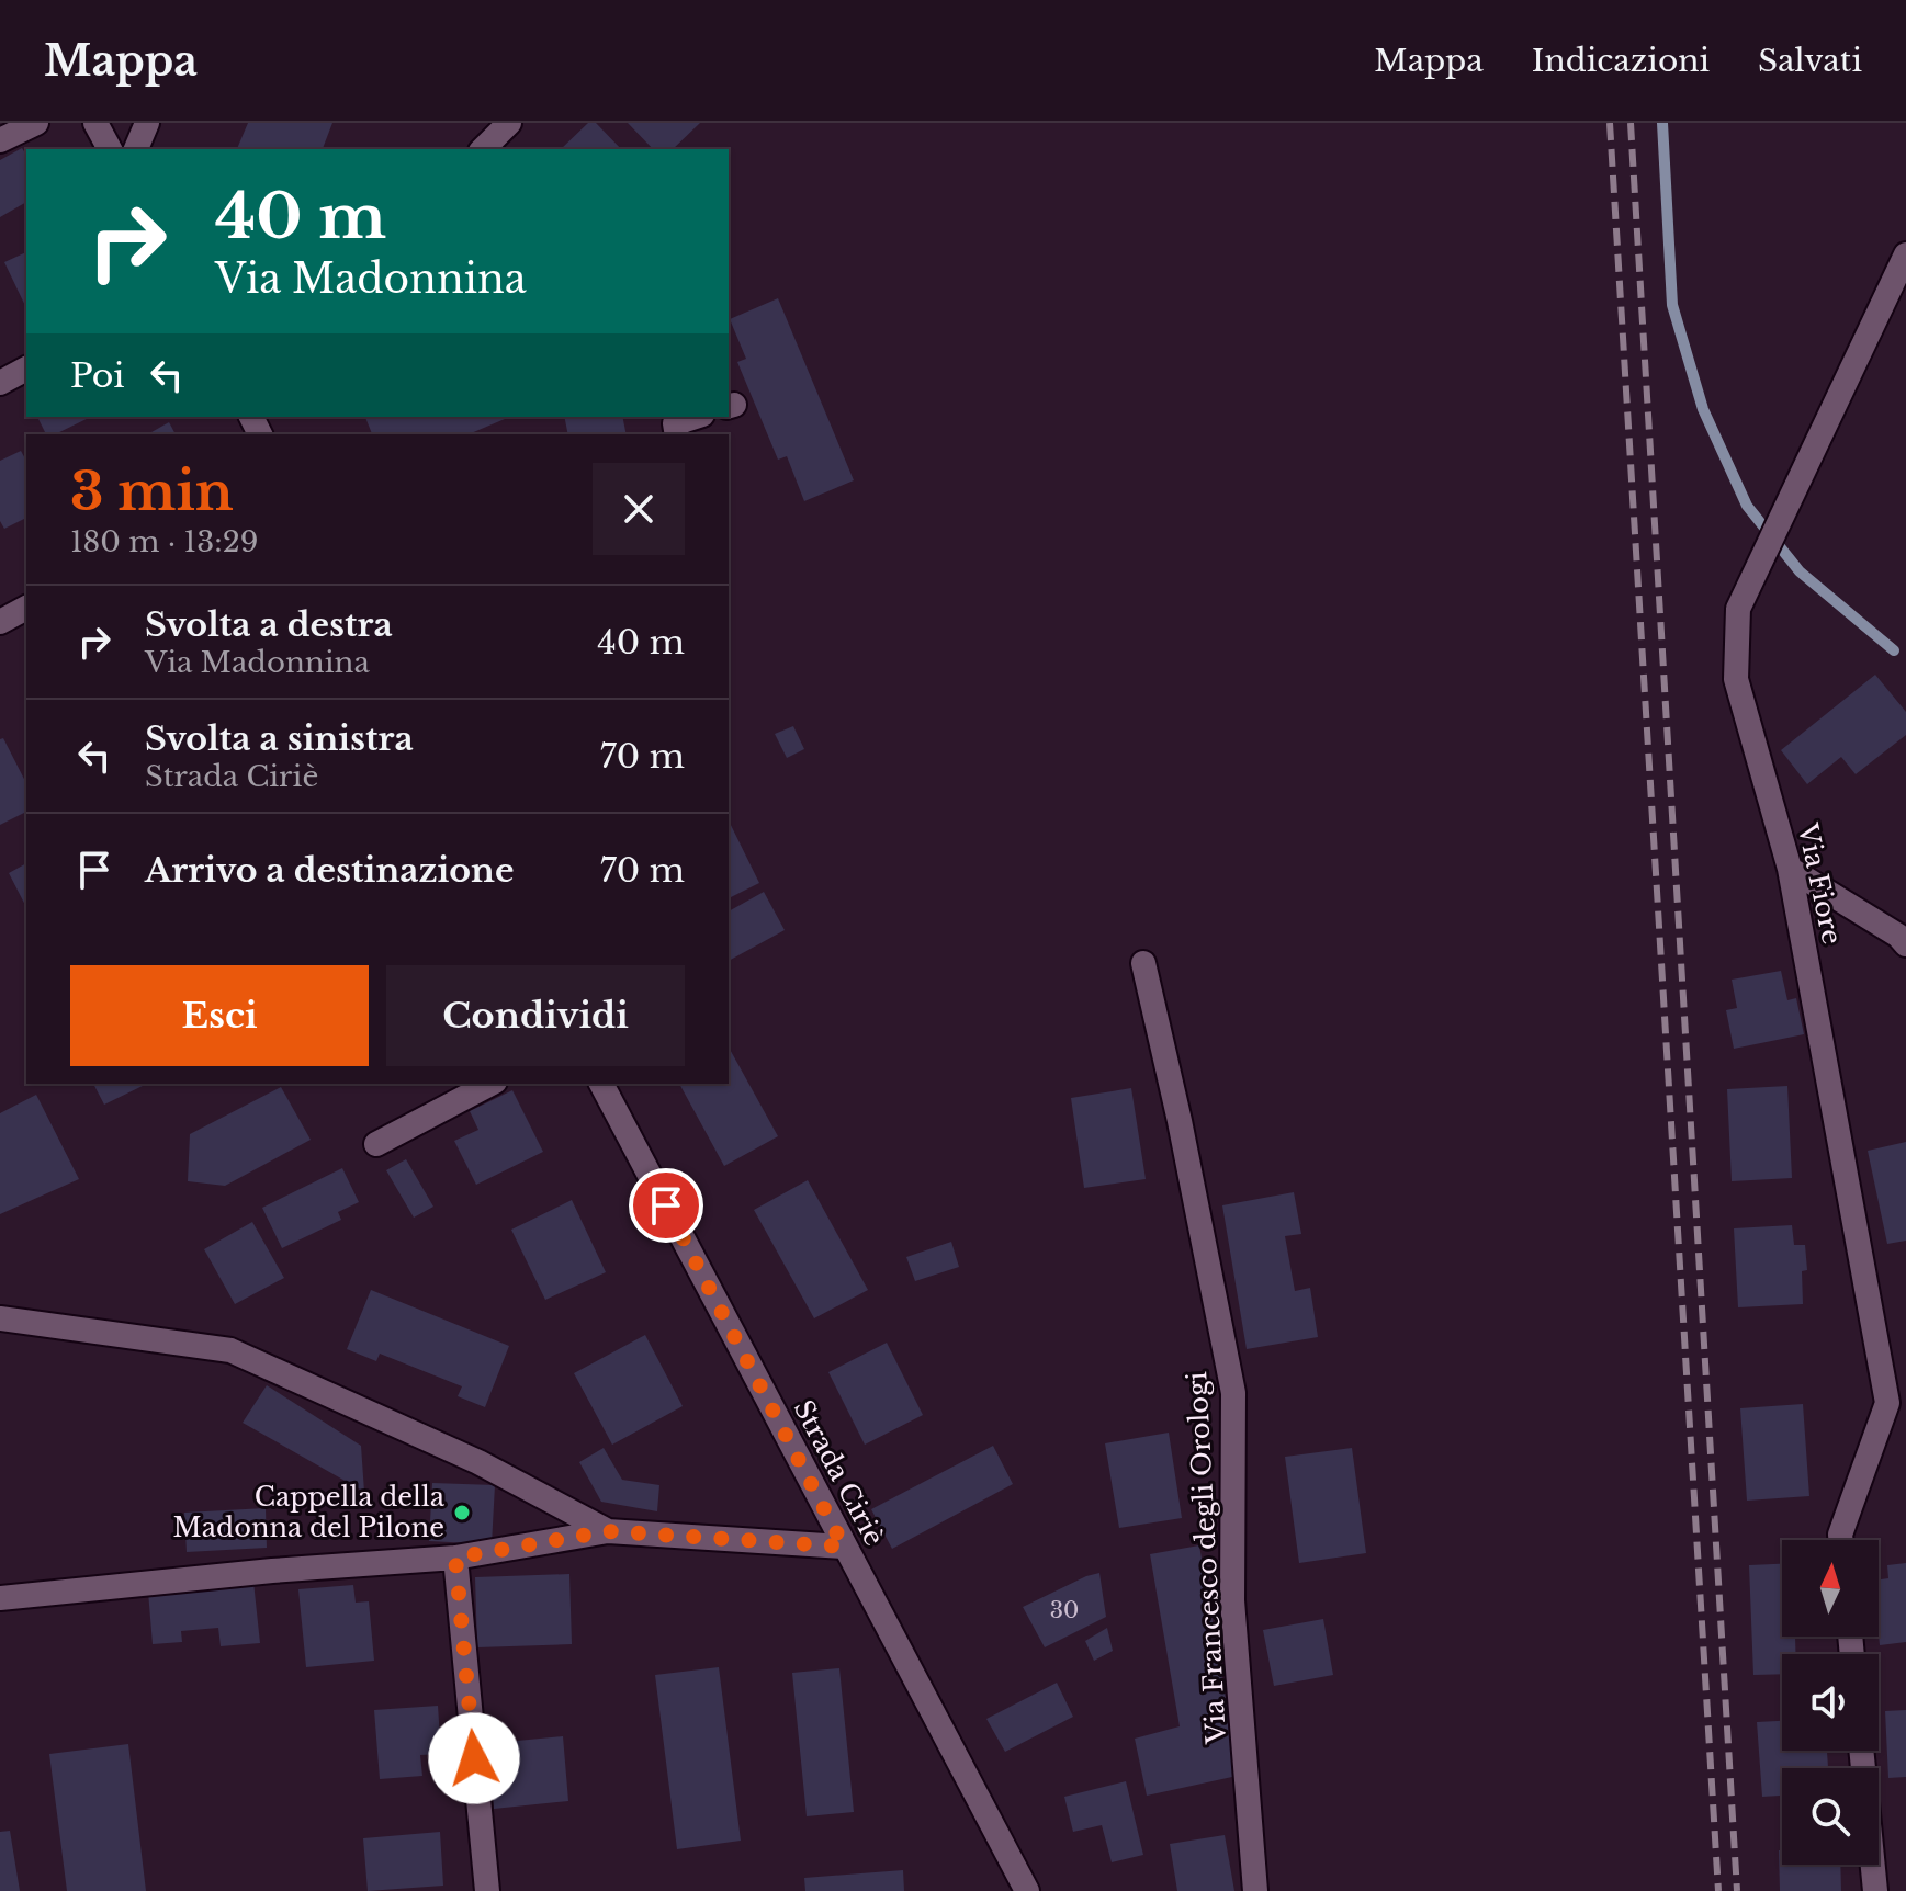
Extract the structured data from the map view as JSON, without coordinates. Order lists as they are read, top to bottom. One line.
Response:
{"streets":{"street":["Via Fiore","Strada Ciriè","Via Francesco degli Orologi"]},"places":["Cappella della Madonna del Pilone"],"house_numbers":["30"],"north":"top","page":{"header":"Mappa","nav":["Mappa","Indicazioni","Salvati"],"turn":["40 m","Via Madonnina"],"then":"Poi","heading":["3 min","180 m · 13:29"],"list":[{"name":"Svolta a destra","note":"Via Madonnina","value":"40 m"},{"name":"Svolta a sinistra","note":"Strada Ciriè","value":"70 m"},{"name":"Arrivo a destinazione","value":"70 m"}],"buttons":["Esci","Condividi"]}}
